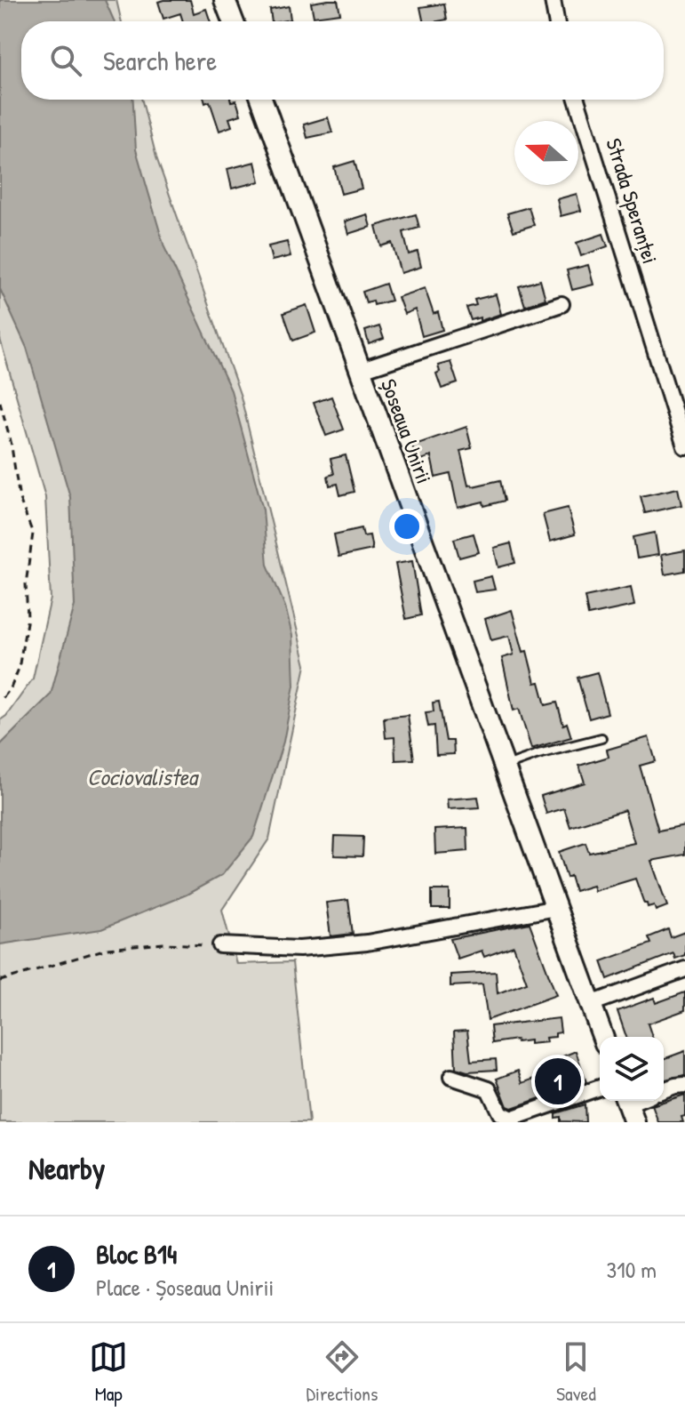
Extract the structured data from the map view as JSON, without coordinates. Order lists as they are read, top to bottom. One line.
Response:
{"streets":{"main road":["Șoseaua Unirii"],"street":["Strada Speranței"]},"water":["Cociovalistea"],"north":"left","page":{"search":"Search here","pins":"1","heading":"Nearby","list":[{"mark":"1","name":"Bloc B14","note":"Place · Șoseaua Unirii","value":"310 m"}],"nav":["Map","Directions","Saved"]}}
